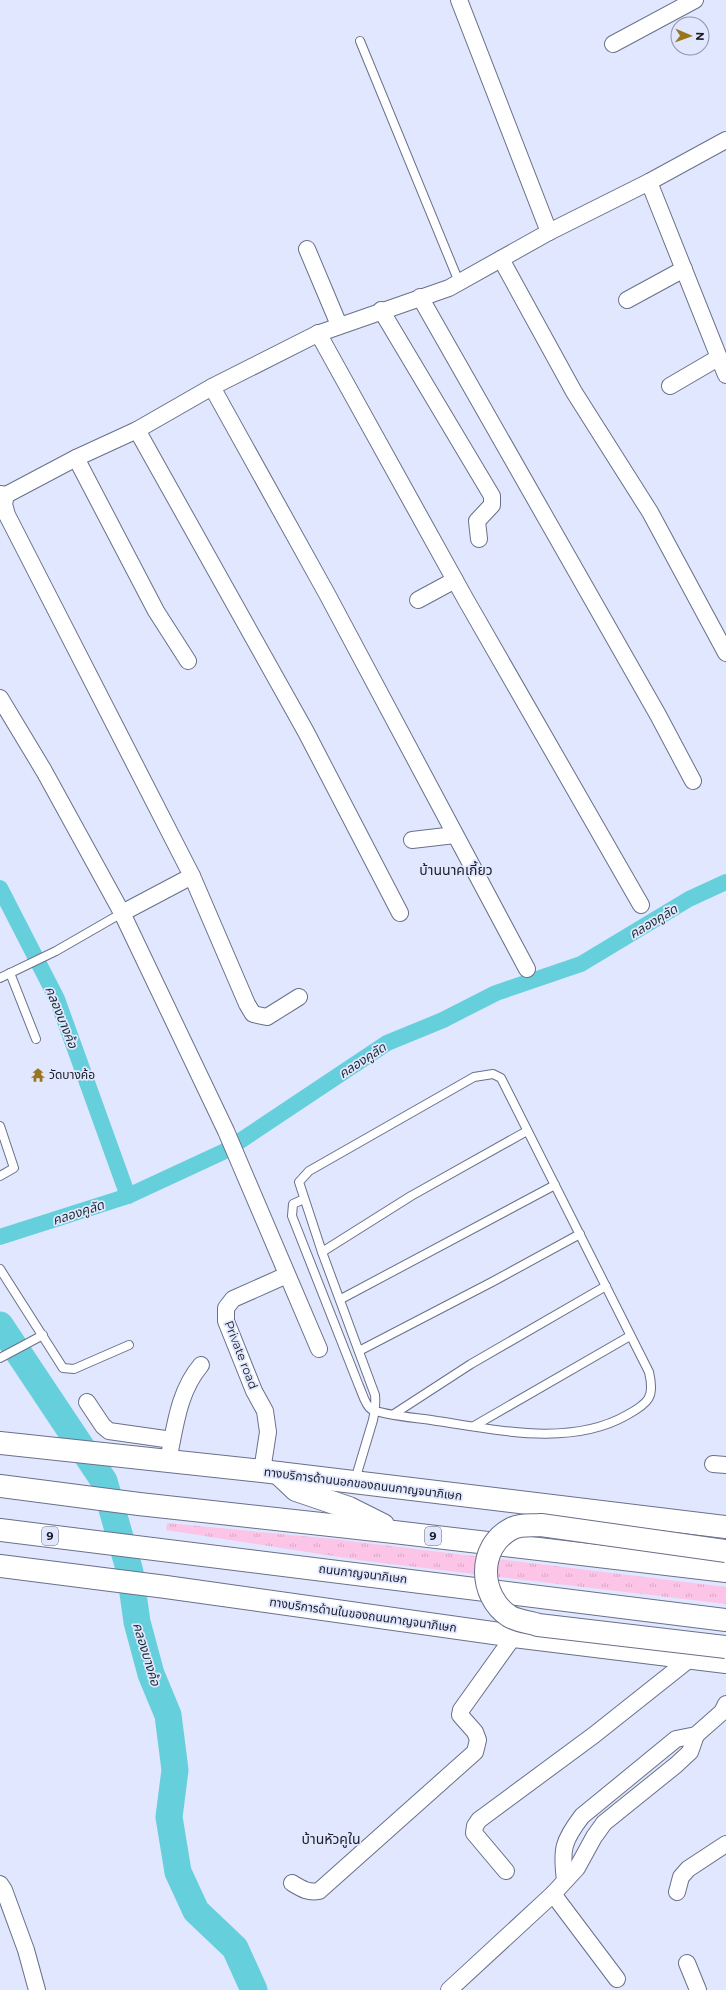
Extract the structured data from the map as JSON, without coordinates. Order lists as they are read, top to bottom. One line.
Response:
{"streets":{"main road":["ทางบริการด้านนอกของถนนกาญจนาภิเษก","9","ถนนกาญจนาภิเษก","ทางบริการด้านในของถนนกาญจนาภิเษก"],"street":["Private road"]},"crossings":[["Private road","ทางบริการด้านนอกของถนนกาญจนาภิเษก"]],"districts":["บ้านนาคเกี้ยว","บ้านหัวคูใน"],"water":["คลองคูลัด","คลองบางค้อ"],"places":{"temple":["วัดบางค้อ"]},"north":"right"}
